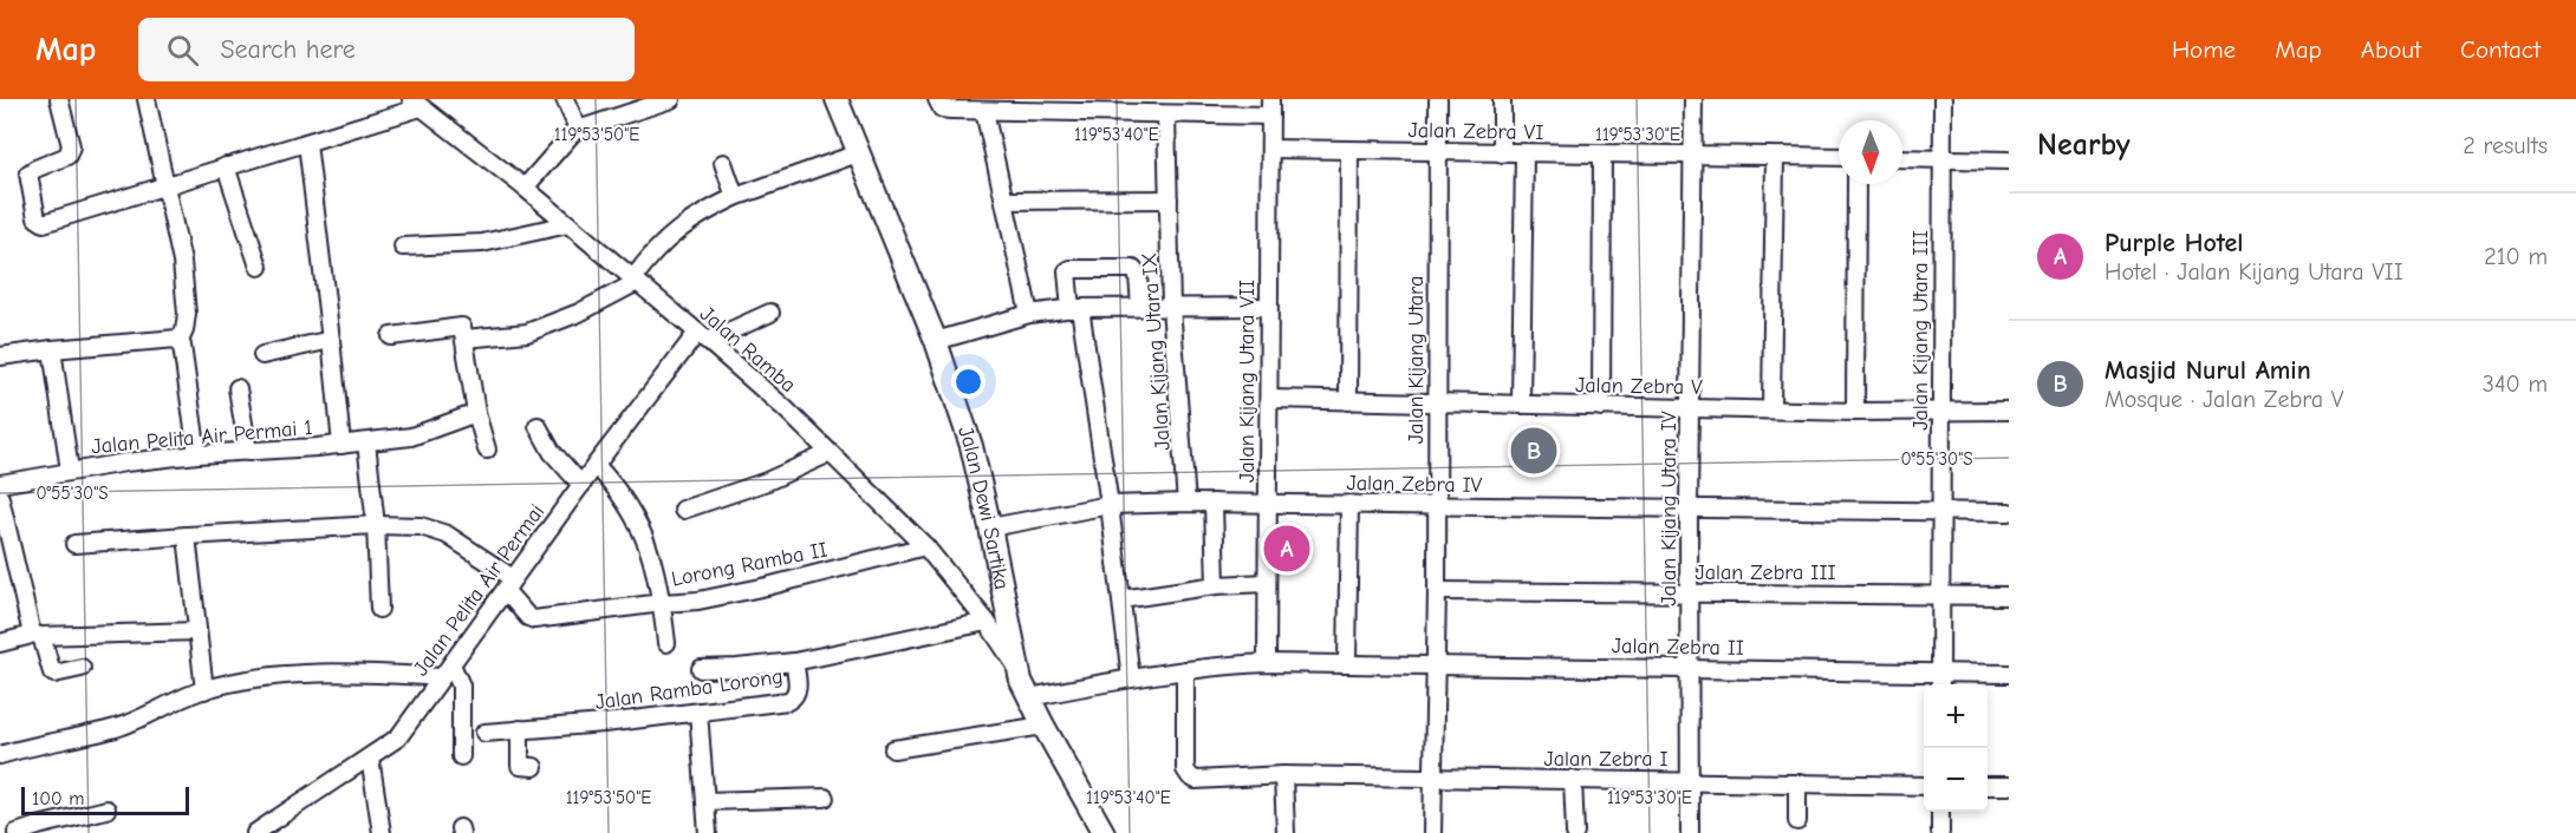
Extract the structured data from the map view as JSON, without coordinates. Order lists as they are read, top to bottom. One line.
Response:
{"streets":{"main road":["Jalan Dewi Sartika"],"street":["Jalan Zebra VI","Jalan Kijang Utara III","Jalan Ramba","Jalan Kijang Utara IX","Jalan Kijang Utara","Jalan Kijang Utara VII","Jalan Zebra V","Jalan Pelita Air Permai 1","Jalan Zebra IV","Jalan Kijang Utara IV","Lorong Ramba II","Jalan Zebra III","Jalan Pelita Air Permai","Jalan Zebra II","Jalan Ramba Lorong","Jalan Zebra I"]},"crossings":[["Jalan Zebra VI","Jalan Kijang Utara"],["Jalan Zebra VI","Jalan Kijang Utara VII"],["Jalan Zebra VI","Jalan Kijang Utara IV"],["Jalan Kijang Utara III","Jalan Zebra V"],["Jalan Kijang Utara III","Jalan Zebra IV"],["Jalan Kijang Utara III","Jalan Zebra III"],["Jalan Kijang Utara III","Jalan Zebra II"],["Jalan Ramba","Jalan Dewi Sartika"],["Jalan Ramba","Lorong Ramba II"],["Jalan Ramba","Jalan Pelita Air Permai"],["Jalan Ramba","Jalan Ramba Lorong"],["Jalan Kijang Utara IX","Jalan Zebra IV"],["Jalan Kijang Utara","Jalan Zebra V"],["Jalan Kijang Utara","Jalan Zebra IV"],["Jalan Kijang Utara","Jalan Zebra III"],["Jalan Kijang Utara","Jalan Zebra II"],["Jalan Kijang Utara","Jalan Zebra I"],["Jalan Kijang Utara VII","Jalan Zebra V"],["Jalan Kijang Utara VII","Jalan Zebra IV"],["Jalan Kijang Utara VII","Jalan Zebra II"],["Jalan Zebra V","Jalan Kijang Utara IV"],["Jalan Zebra IV","Jalan Dewi Sartika"],["Jalan Zebra IV","Jalan Kijang Utara IV"],["Jalan Dewi Sartika","Jalan Zebra II"],["Jalan Kijang Utara IV","Jalan Zebra III"],["Jalan Kijang Utara IV","Jalan Zebra II"],["Jalan Kijang Utara IV","Jalan Zebra I"],["Lorong Ramba II","Jalan Pelita Air Permai"],["Jalan Zebra II","Jalan Zebra I"]],"scale_bar":"100 m","north":"bottom","page":{"header":"Map","search":"Search here","nav":["Home","Map","About","Contact"],"heading":["Nearby","2 results"],"list":[{"mark":"A","name":"Purple Hotel","note":"Hotel · Jalan Kijang Utara VII","value":"210 m"},{"mark":"B","name":"Masjid Nurul Amin","note":"Mosque · Jalan Zebra V","value":"340 m"}],"pins":["B","A"],"map_buttons":["+","−"],"scale":"100 m"},"coordinates":["119°53'50\"E","119°53'40\"E","119°53'30\"E","0°55'30\"S"]}
